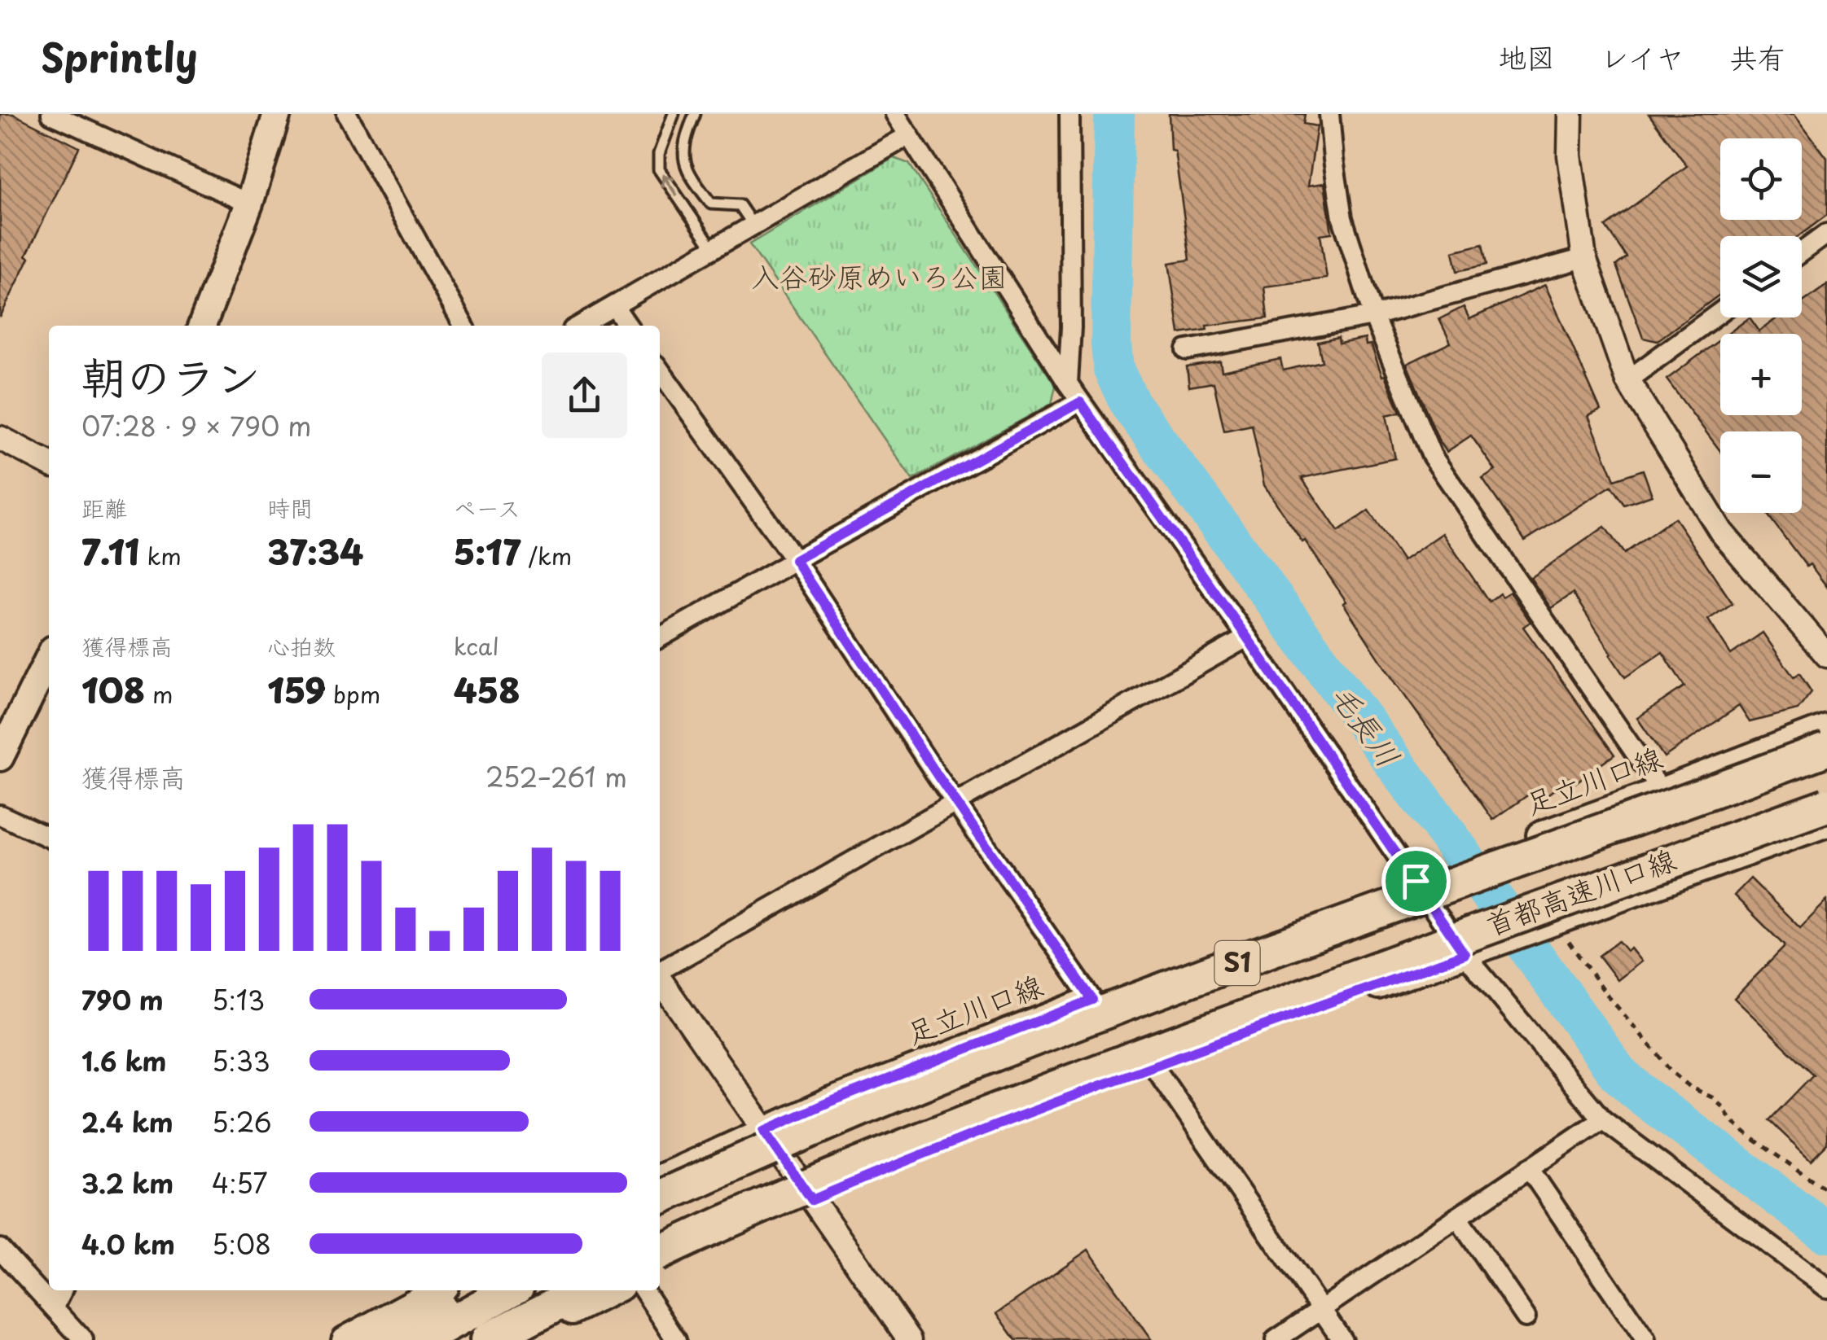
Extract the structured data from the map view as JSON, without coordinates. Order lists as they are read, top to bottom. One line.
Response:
{"streets":{"highway":["首都高速川口線","S1"],"main road":["足立川口線"]},"water":["毛長川"],"parks":["入谷砂原めいろ公園"],"page":{"header":"Sprintly","nav":["地図","レイヤ","共有"],"map_buttons":["+","−"],"heading":["朝のラン","07:28 · 9 × 790 m"],"stats":[["距離","7.11 km"],["時間","37:34"],["ペース","5:17 /km"],["獲得標高","108 m"],["心拍数","159 bpm"],["kcal","458"]],"chart":["獲得標高","252–261 m"],"list":[{"name":"790 m","note":"5:13"},{"name":"1.6 km","note":"5:33"},{"name":"2.4 km","note":"5:26"},{"name":"3.2 km","note":"4:57"},{"name":"4.0 km","note":"5:08"}]}}
